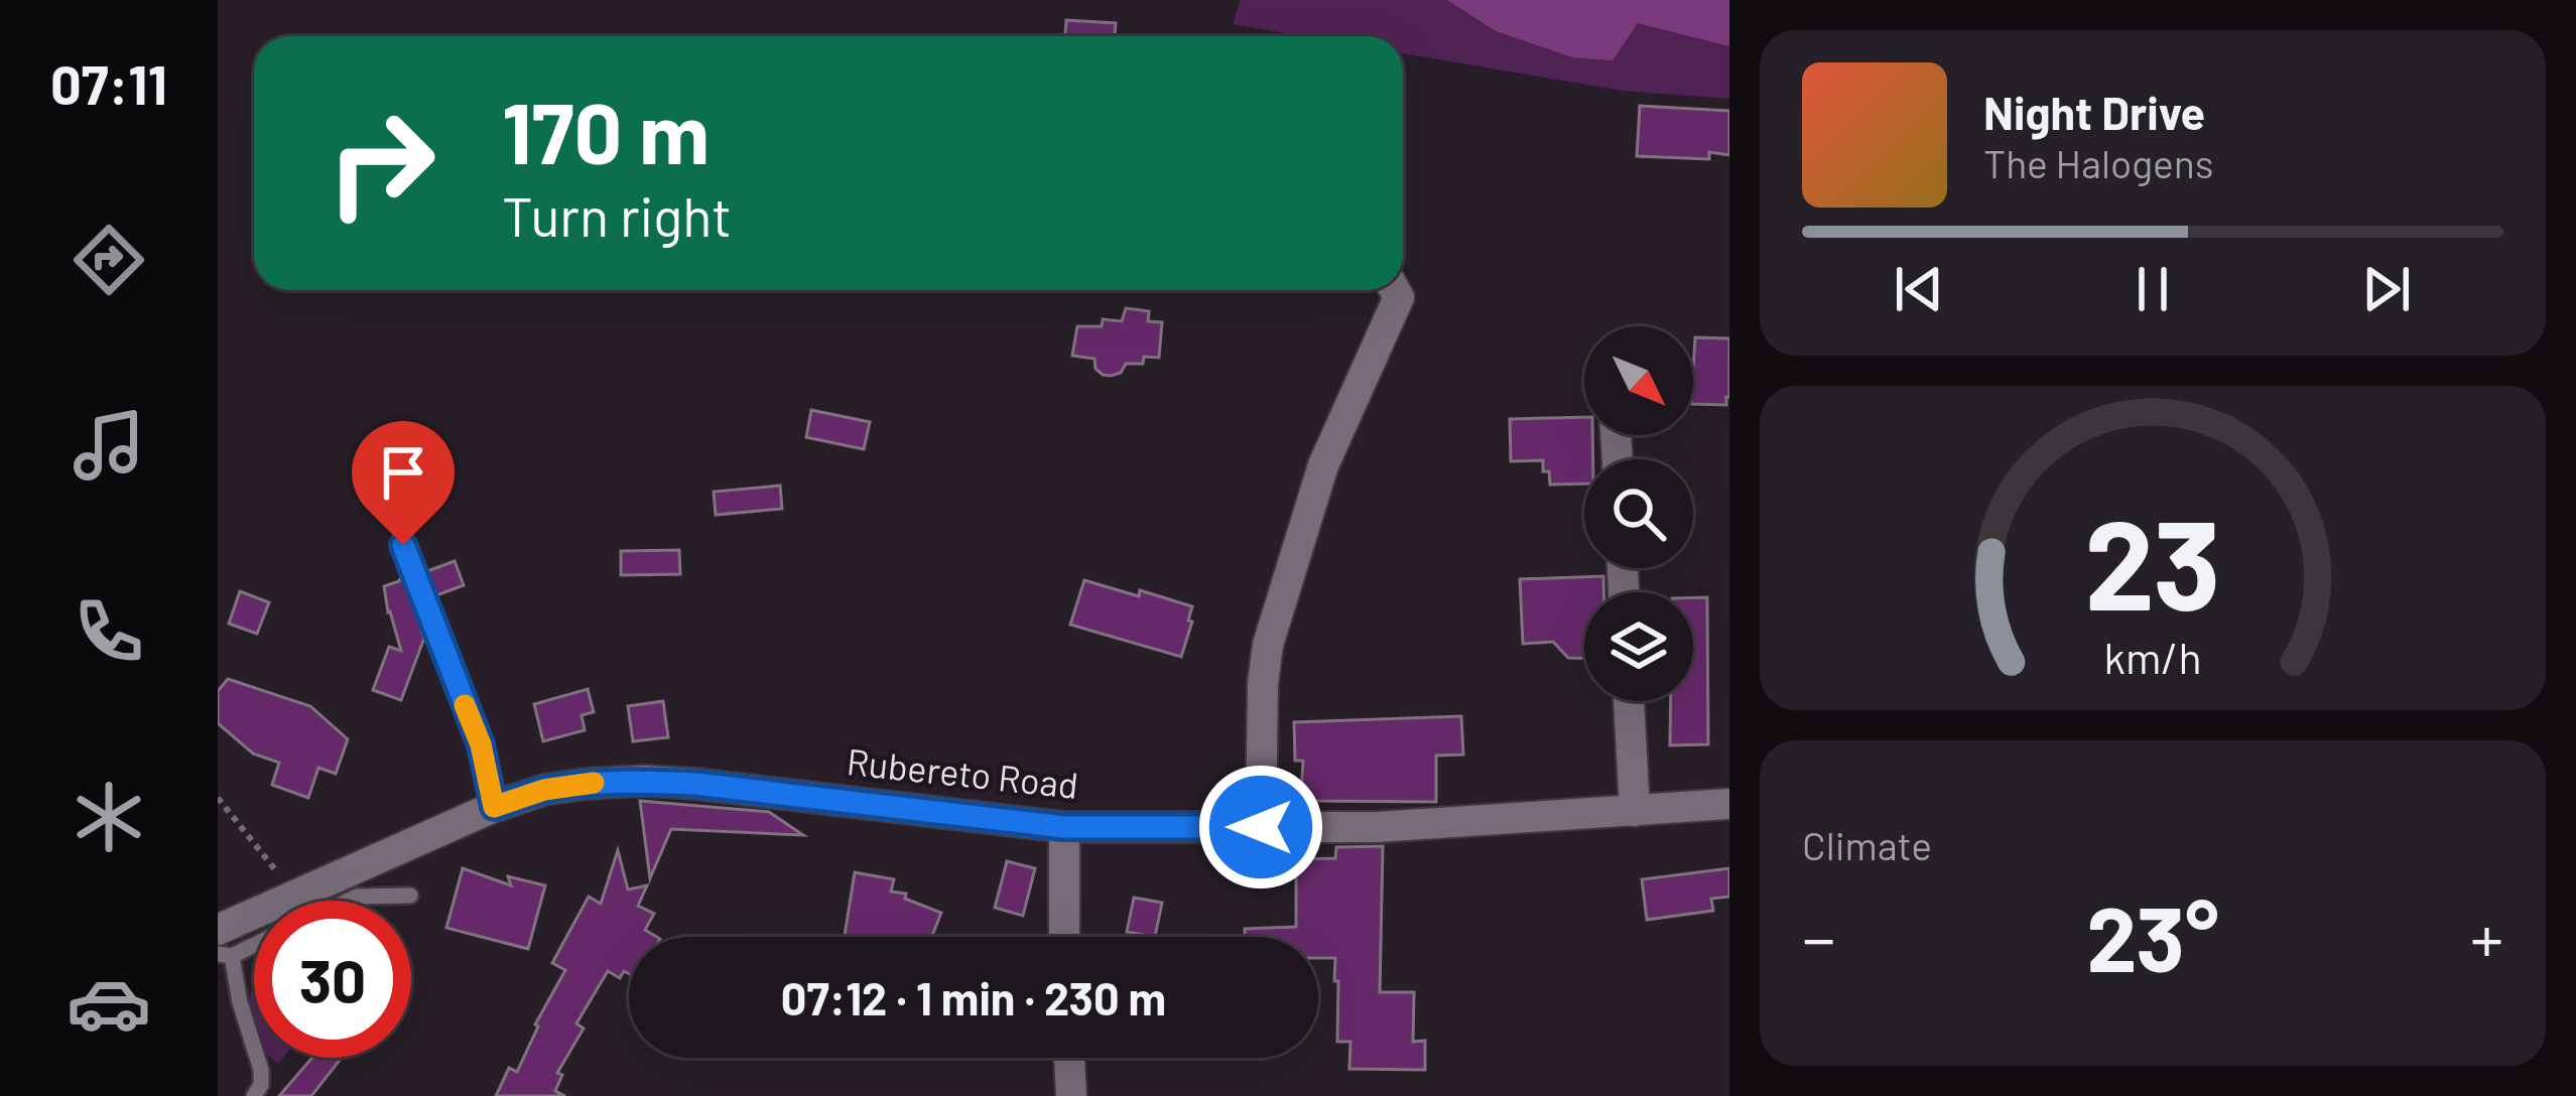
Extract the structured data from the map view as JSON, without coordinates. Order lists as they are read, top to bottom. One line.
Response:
{"streets":{"street":["Rubereto Road"]},"north":"bottom right","page":{"tabs":"07:11","turn":["170 m","Turn right"],"song":["Night Drive","The Halogens"],"tile":"Climate","heat":["−","23°","+"],"limit":"30","trip":"07:12 · 1 min · 230 m","gauge":["23","km/h"]}}
